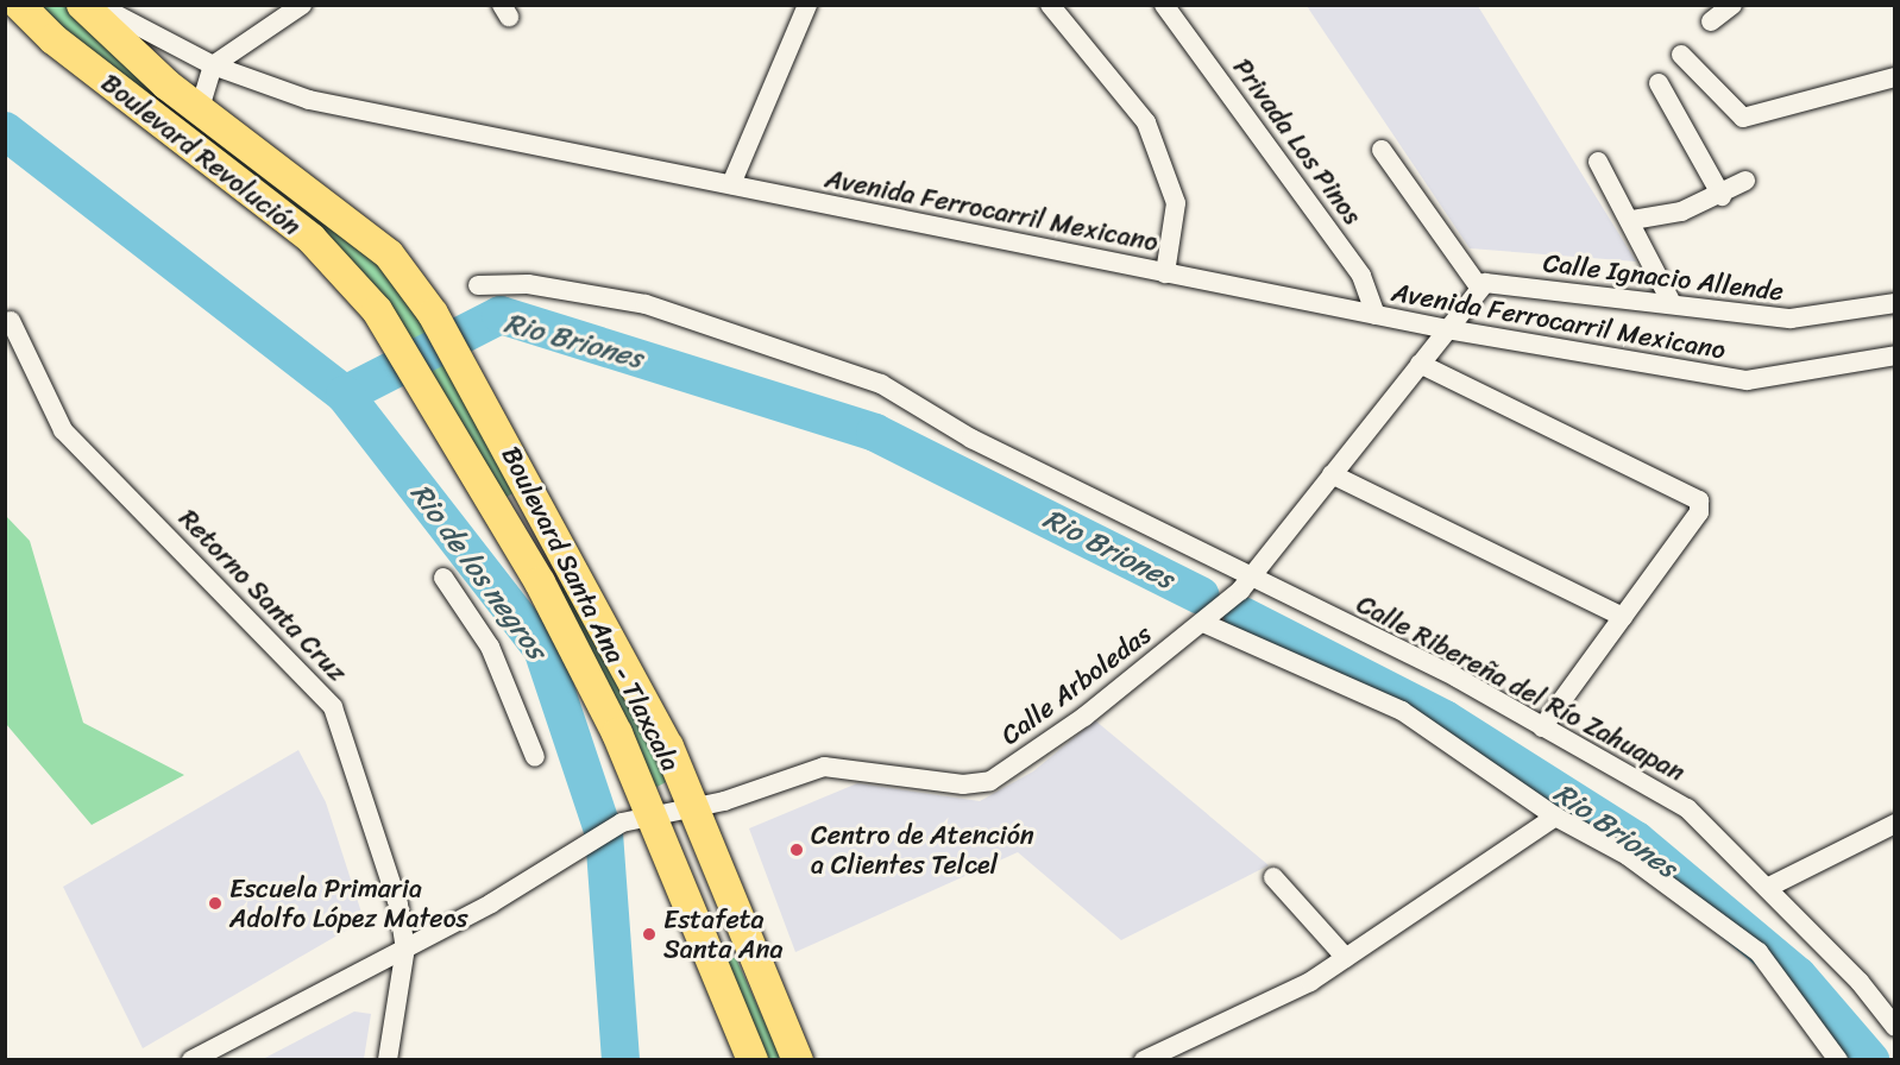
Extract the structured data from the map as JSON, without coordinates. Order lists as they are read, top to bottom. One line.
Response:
{"streets":{"main road":["Boulevard Revolución","Boulevard Santa Ana - Tlaxcala"],"street":["Privada Los Pinos","Avenida Ferrocarril Mexicano","Calle Ignacio Allende","Retorno Santa Cruz","Calle Arboledas","Calle Ribereña del Río Zahuapan"]},"crossings":[["Privada Los Pinos","Avenida Ferrocarril Mexicano"],["Boulevard Revolución","Boulevard Santa Ana - Tlaxcala"],["Avenida Ferrocarril Mexicano","Calle Arboledas"],["Retorno Santa Cruz","Calle Arboledas"],["Boulevard Santa Ana - Tlaxcala","Calle Arboledas"],["Calle Arboledas","Calle Ribereña del Río Zahuapan"]],"water":["Rio Briones","Rio de los negros"],"places":["Centro de Atención a Clientes Telcel","Escuela Primaria Adolfo López Mateos","Estafeta Santa Ana"]}
